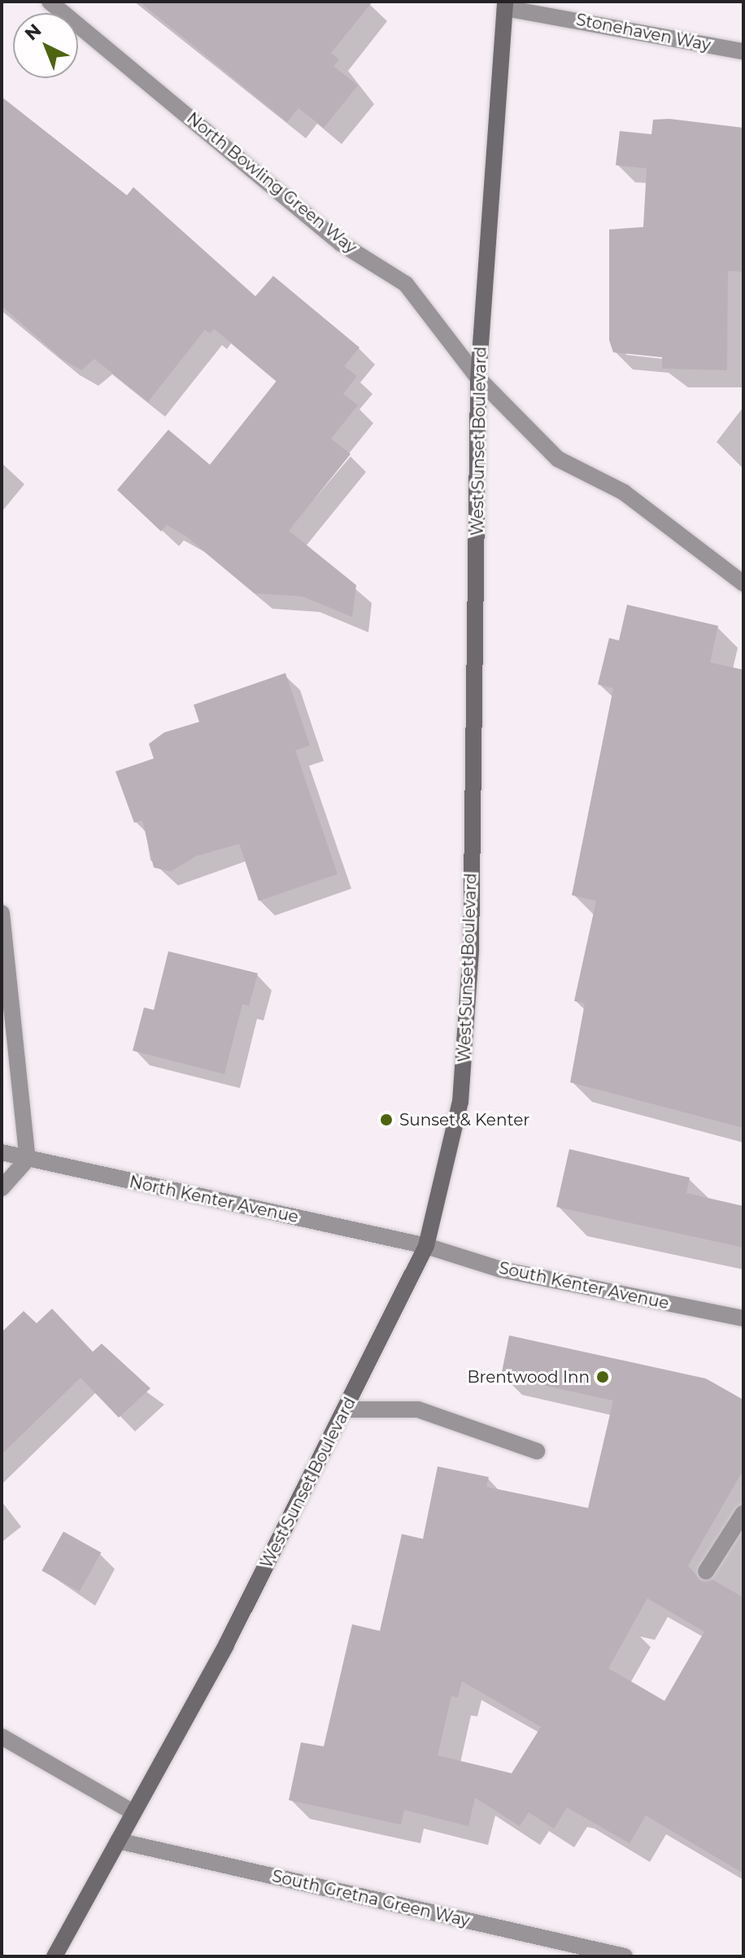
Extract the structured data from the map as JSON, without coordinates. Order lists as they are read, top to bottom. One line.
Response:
{"streets":{"main road":["West Sunset Boulevard"],"street":["Stonehaven Way","North Bowling Green Way","North Kenter Avenue","South Kenter Avenue","South Gretna Green Way"]},"crossings":[["Stonehaven Way","West Sunset Boulevard"],["North Bowling Green Way","West Sunset Boulevard"],["West Sunset Boulevard","North Kenter Avenue"],["West Sunset Boulevard","South Kenter Avenue"],["West Sunset Boulevard","South Gretna Green Way"],["North Kenter Avenue","South Kenter Avenue"]],"places":["Sunset & Kenter","Brentwood Inn"],"north":"top left"}
